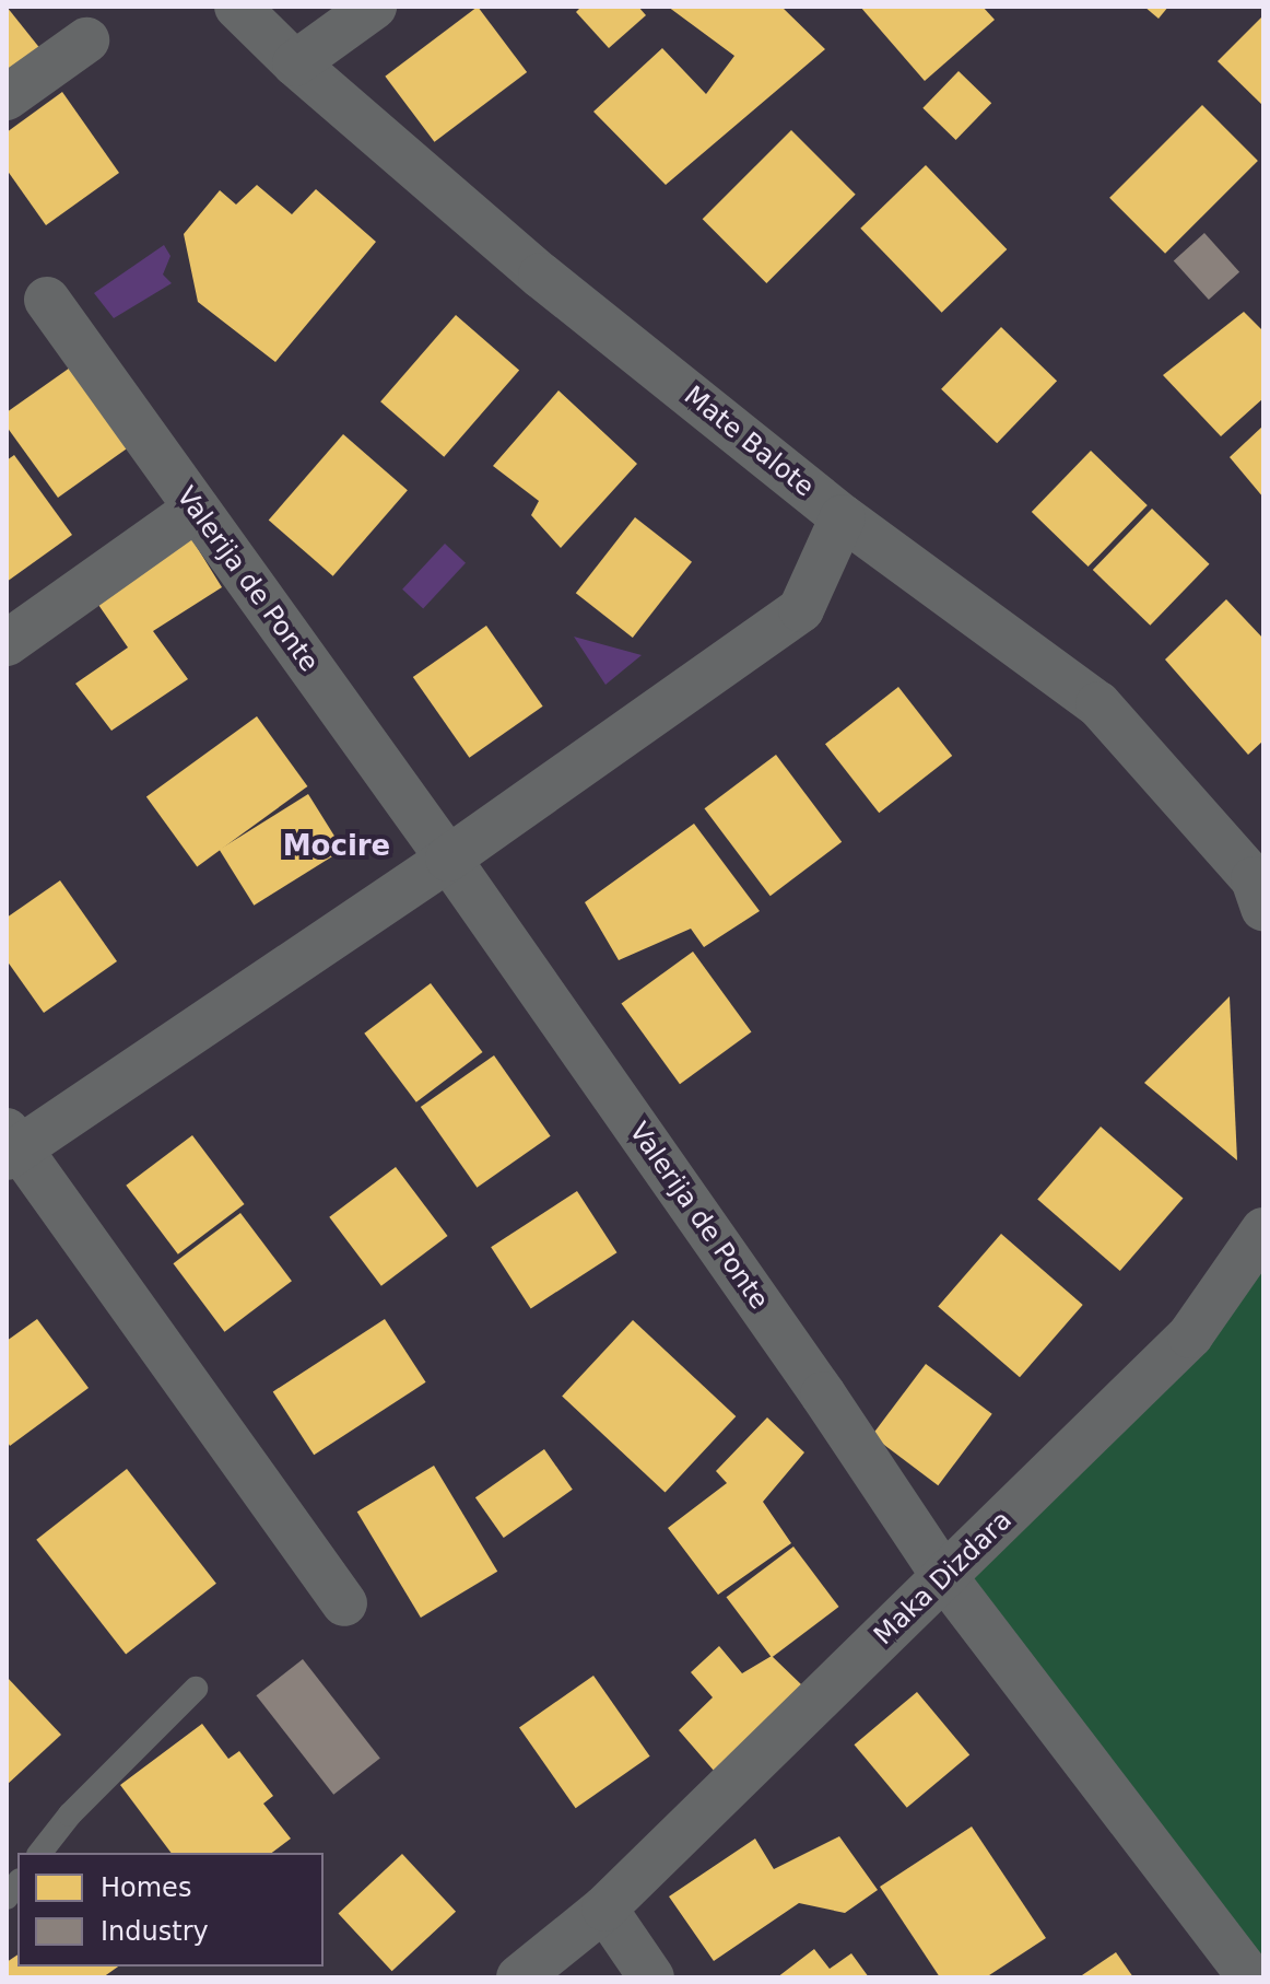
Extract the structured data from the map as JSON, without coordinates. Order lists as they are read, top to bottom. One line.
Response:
{"streets":{"street":["Mate Balote","Valerija de Ponte","Maka Dizdara"]},"crossings":[["Valerija de Ponte","Maka Dizdara"]],"districts":["Mocire"],"legend":["Homes","Industry"]}
